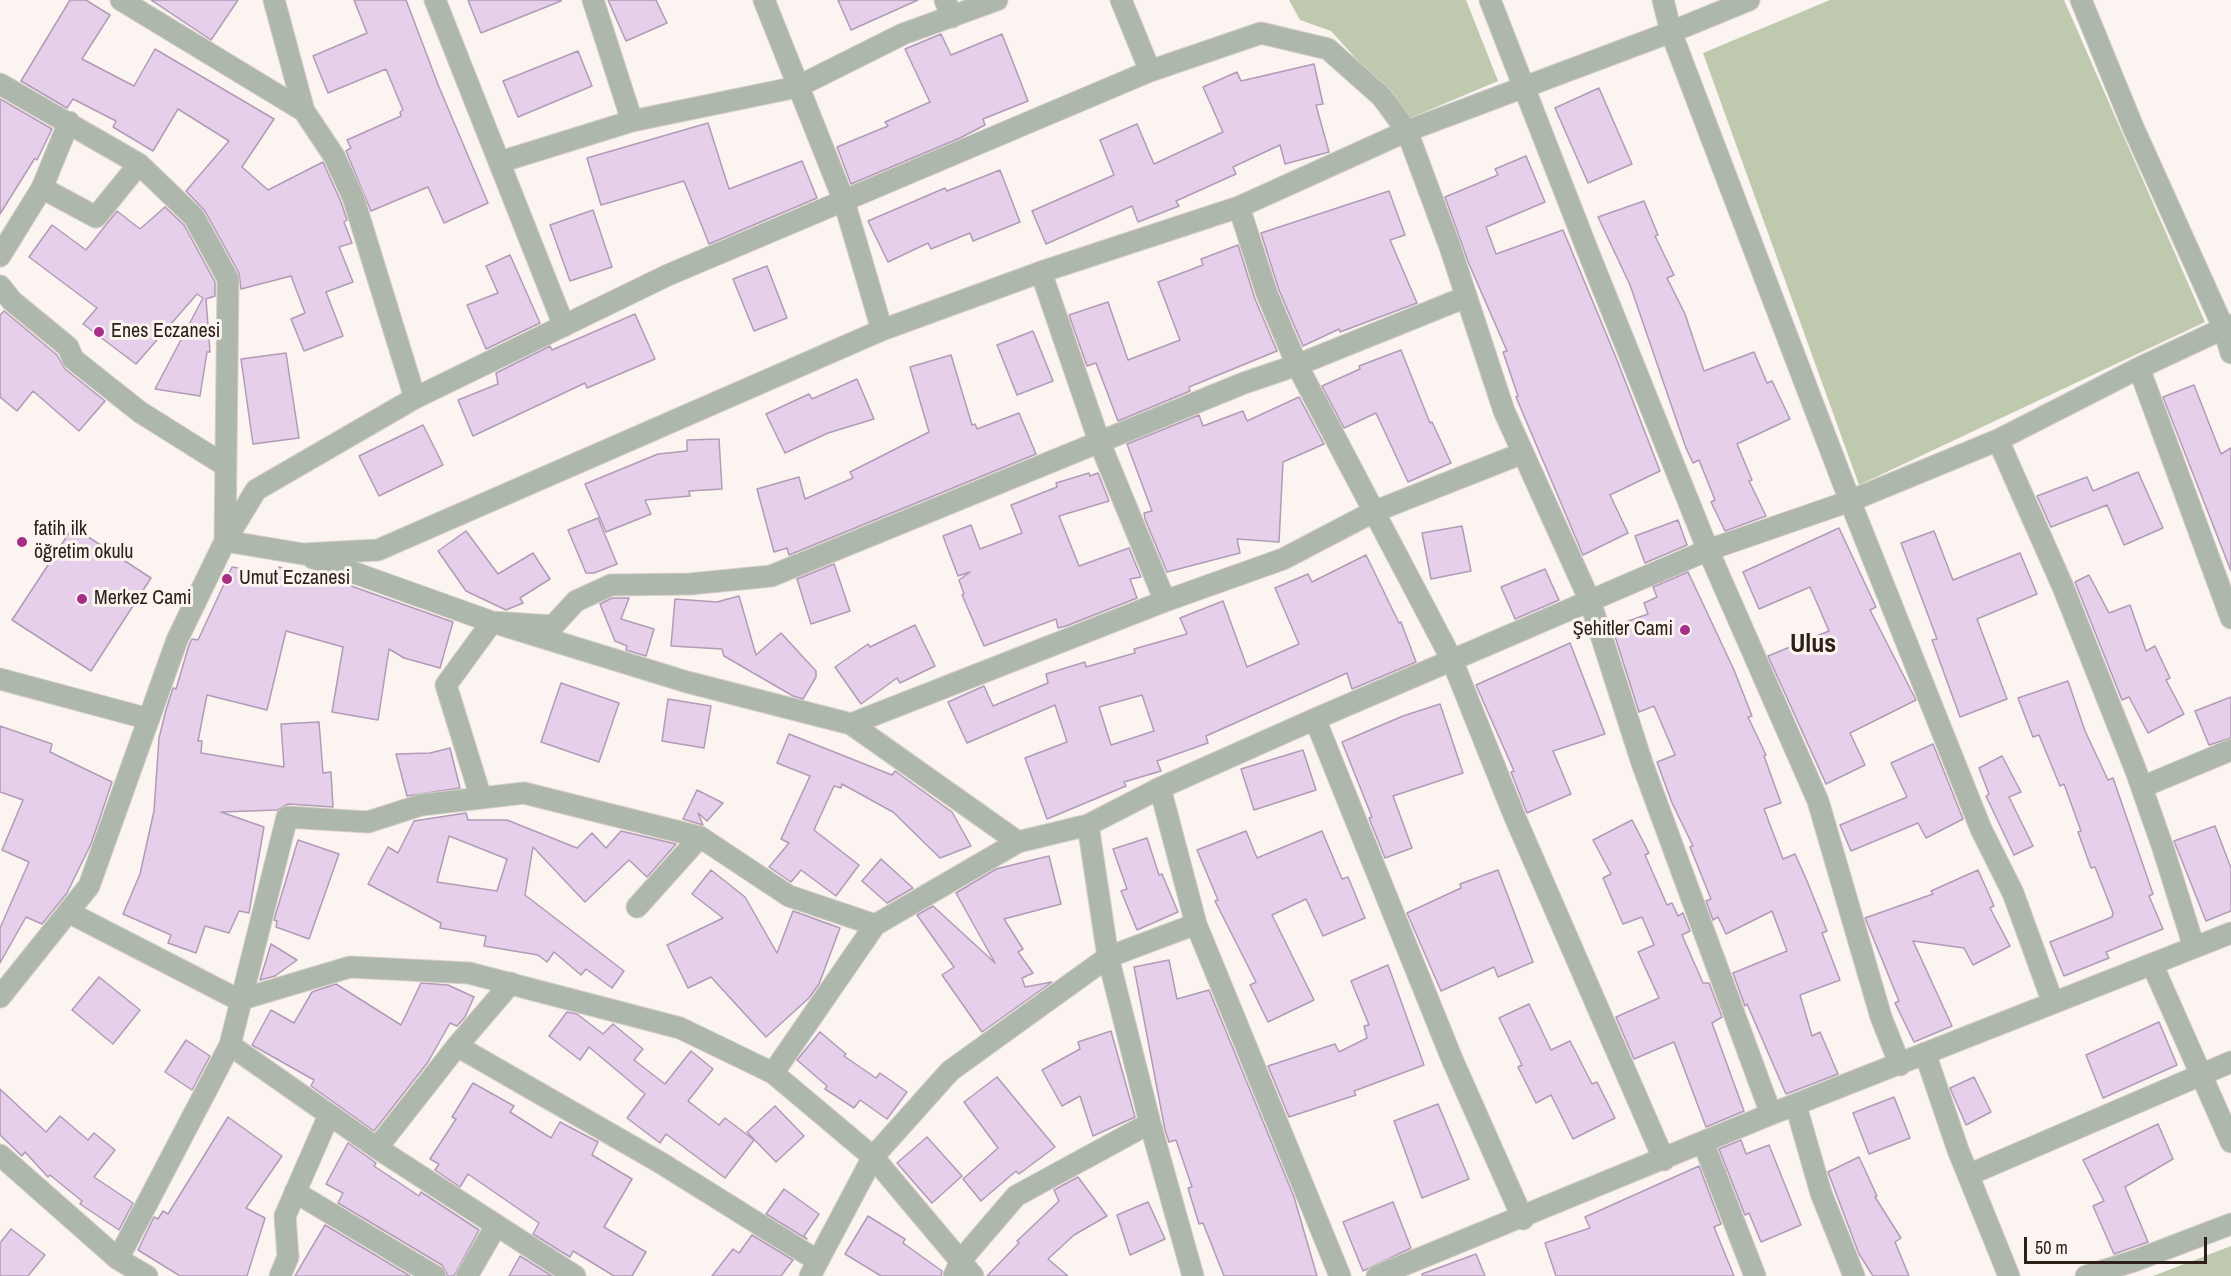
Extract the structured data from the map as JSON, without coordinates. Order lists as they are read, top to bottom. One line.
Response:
{"districts":["Ulus"],"places":["Enes Eczanesi","fatih ilk öğretim okulu","Umut Eczanesi","Merkez Cami","Şehitler Cami"],"scale_bar":"50 m"}
